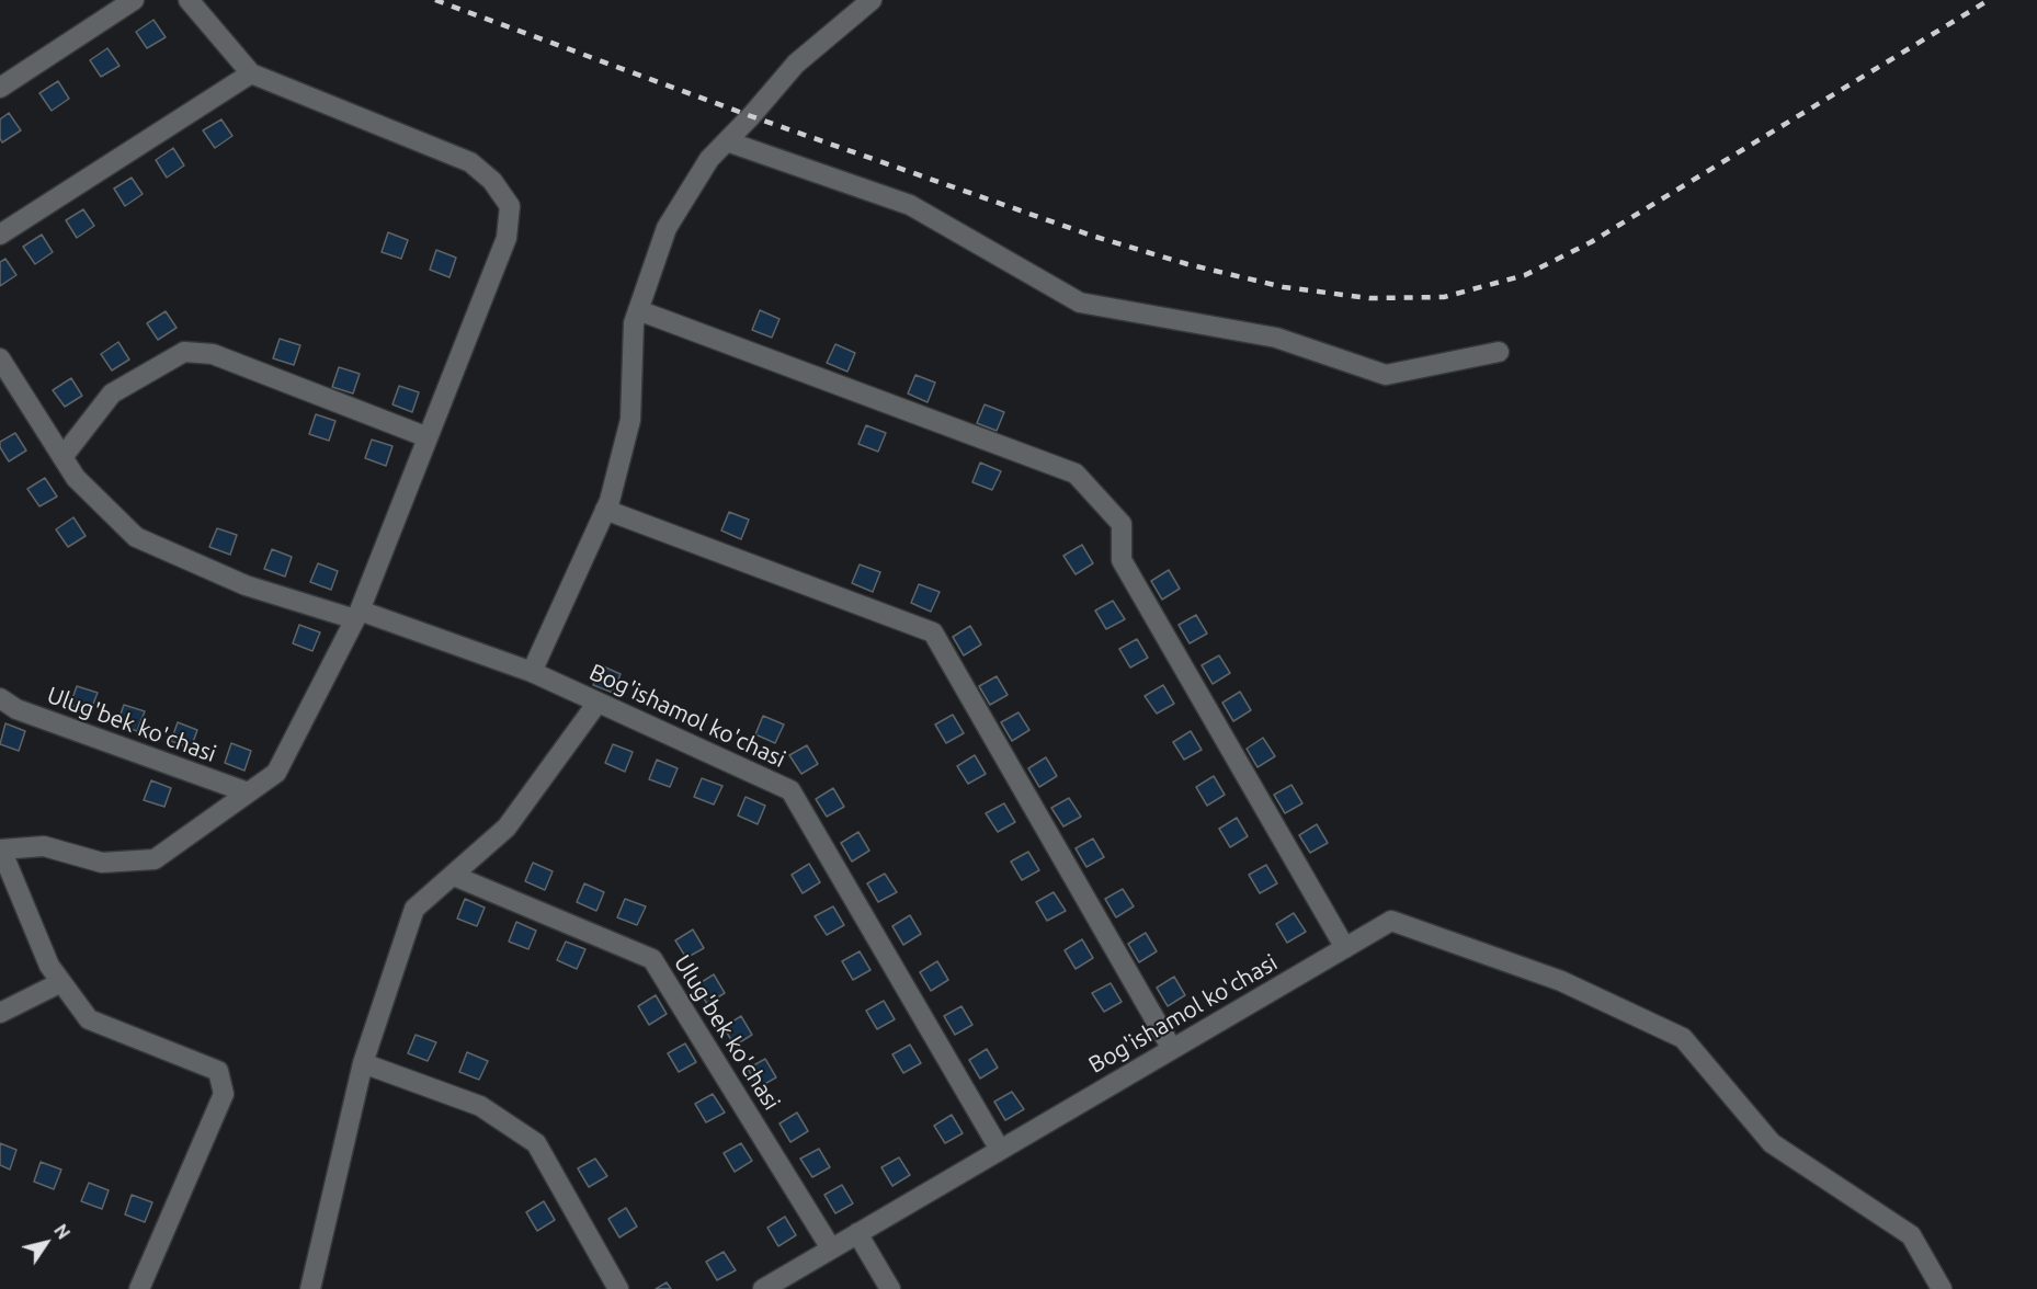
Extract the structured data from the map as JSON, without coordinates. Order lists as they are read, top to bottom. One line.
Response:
{"streets":{"street":["Bog'ishamol ko'chasi","Ulug'bek ko'chasi"]},"crossings":[["Bog'ishamol ko'chasi","Ulug'bek ko'chasi"]],"north":"top right"}
